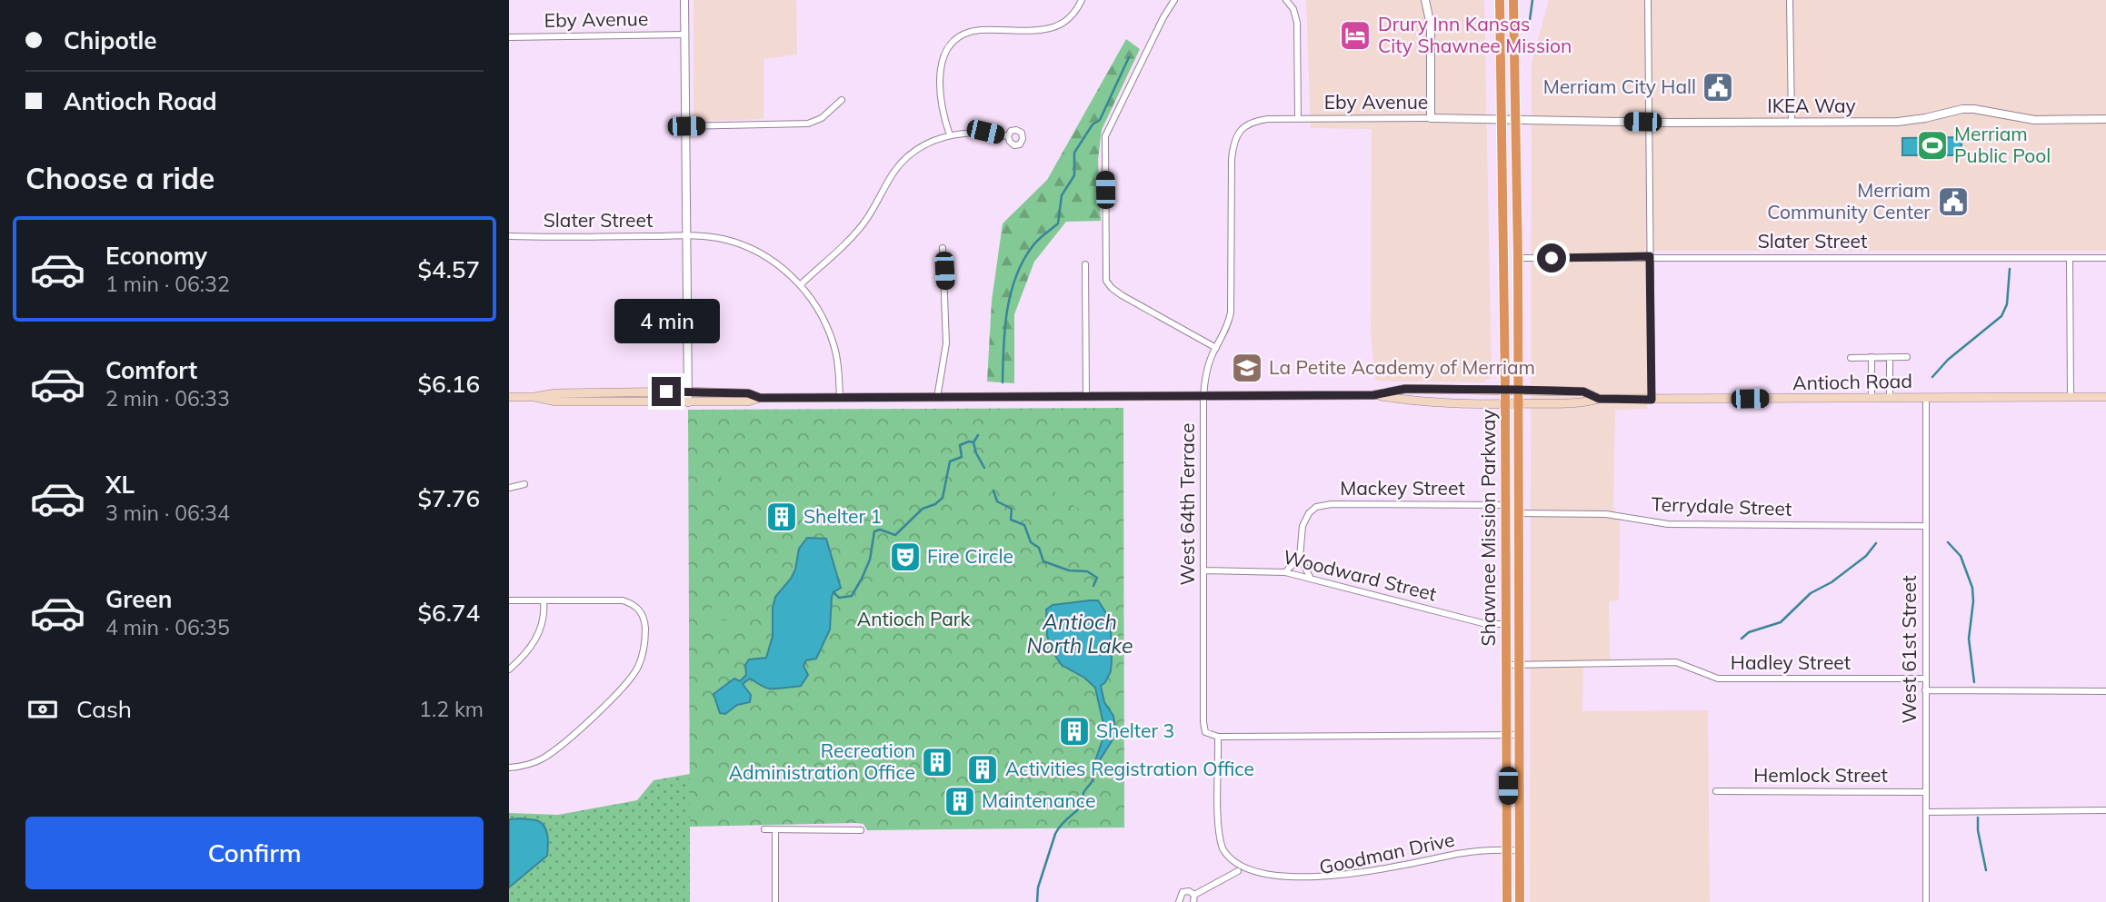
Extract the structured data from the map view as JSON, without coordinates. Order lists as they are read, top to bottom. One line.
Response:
{"streets":{"highway":["Shawnee Mission Parkway"],"main road":["Antioch Road"],"street":["Eby Avenue","IKEA Way","Slater Street","Mackey Street","West 64th Terrace","Terrydale Street","Woodward Street","West 61st Street","Hadley Street","Hemlock Street","Goodman Drive"]},"crossings":[["Eby Avenue","IKEA Way"],["Eby Avenue","West 64th Terrace"],["Eby Avenue","Shawnee Mission Parkway"],["IKEA Way","Shawnee Mission Parkway"],["Slater Street","Antioch Road"],["Slater Street","Shawnee Mission Parkway"],["Antioch Road","West 64th Terrace"],["Antioch Road","Shawnee Mission Parkway"],["Antioch Road","West 61st Street"],["Mackey Street","Shawnee Mission Parkway"],["West 64th Terrace","Woodward Street"],["Terrydale Street","Shawnee Mission Parkway"],["Terrydale Street","West 61st Street"],["Shawnee Mission Parkway","Woodward Street"],["Shawnee Mission Parkway","Hadley Street"],["Shawnee Mission Parkway","Goodman Drive"],["West 61st Street","Hadley Street"],["West 61st Street","Hemlock Street"]],"water":["Antioch North Lake"],"parks":["Antioch Park"],"places":{"hotel":["Drury Inn Kansas City Shawnee Mission"],"public building":["Merriam City Hall","Merriam Community Center"],"sports":["Merriam Public Pool"],"school or university":["La Petite Academy of Merriam"],"building":["Shelter 1","Shelter 3","Recreation Administration Office","Activities Registration Office","Maintenance"],"theatre":["Fire Circle"]},"page":{"banner":["Chipotle","Antioch Road"],"heading":"Choose a ride","list":[{"name":"Economy","note":"1 min · 06:32","value":"$4.57"},{"name":"Comfort","note":"2 min · 06:33","value":"$6.16"},{"name":"XL","note":"3 min · 06:34","value":"$7.76"},{"name":"Green","note":"4 min · 06:35","value":"$6.74"}],"bubble":"4 min","pay":["Cash","1.2 km"],"buttons":"Confirm"}}
